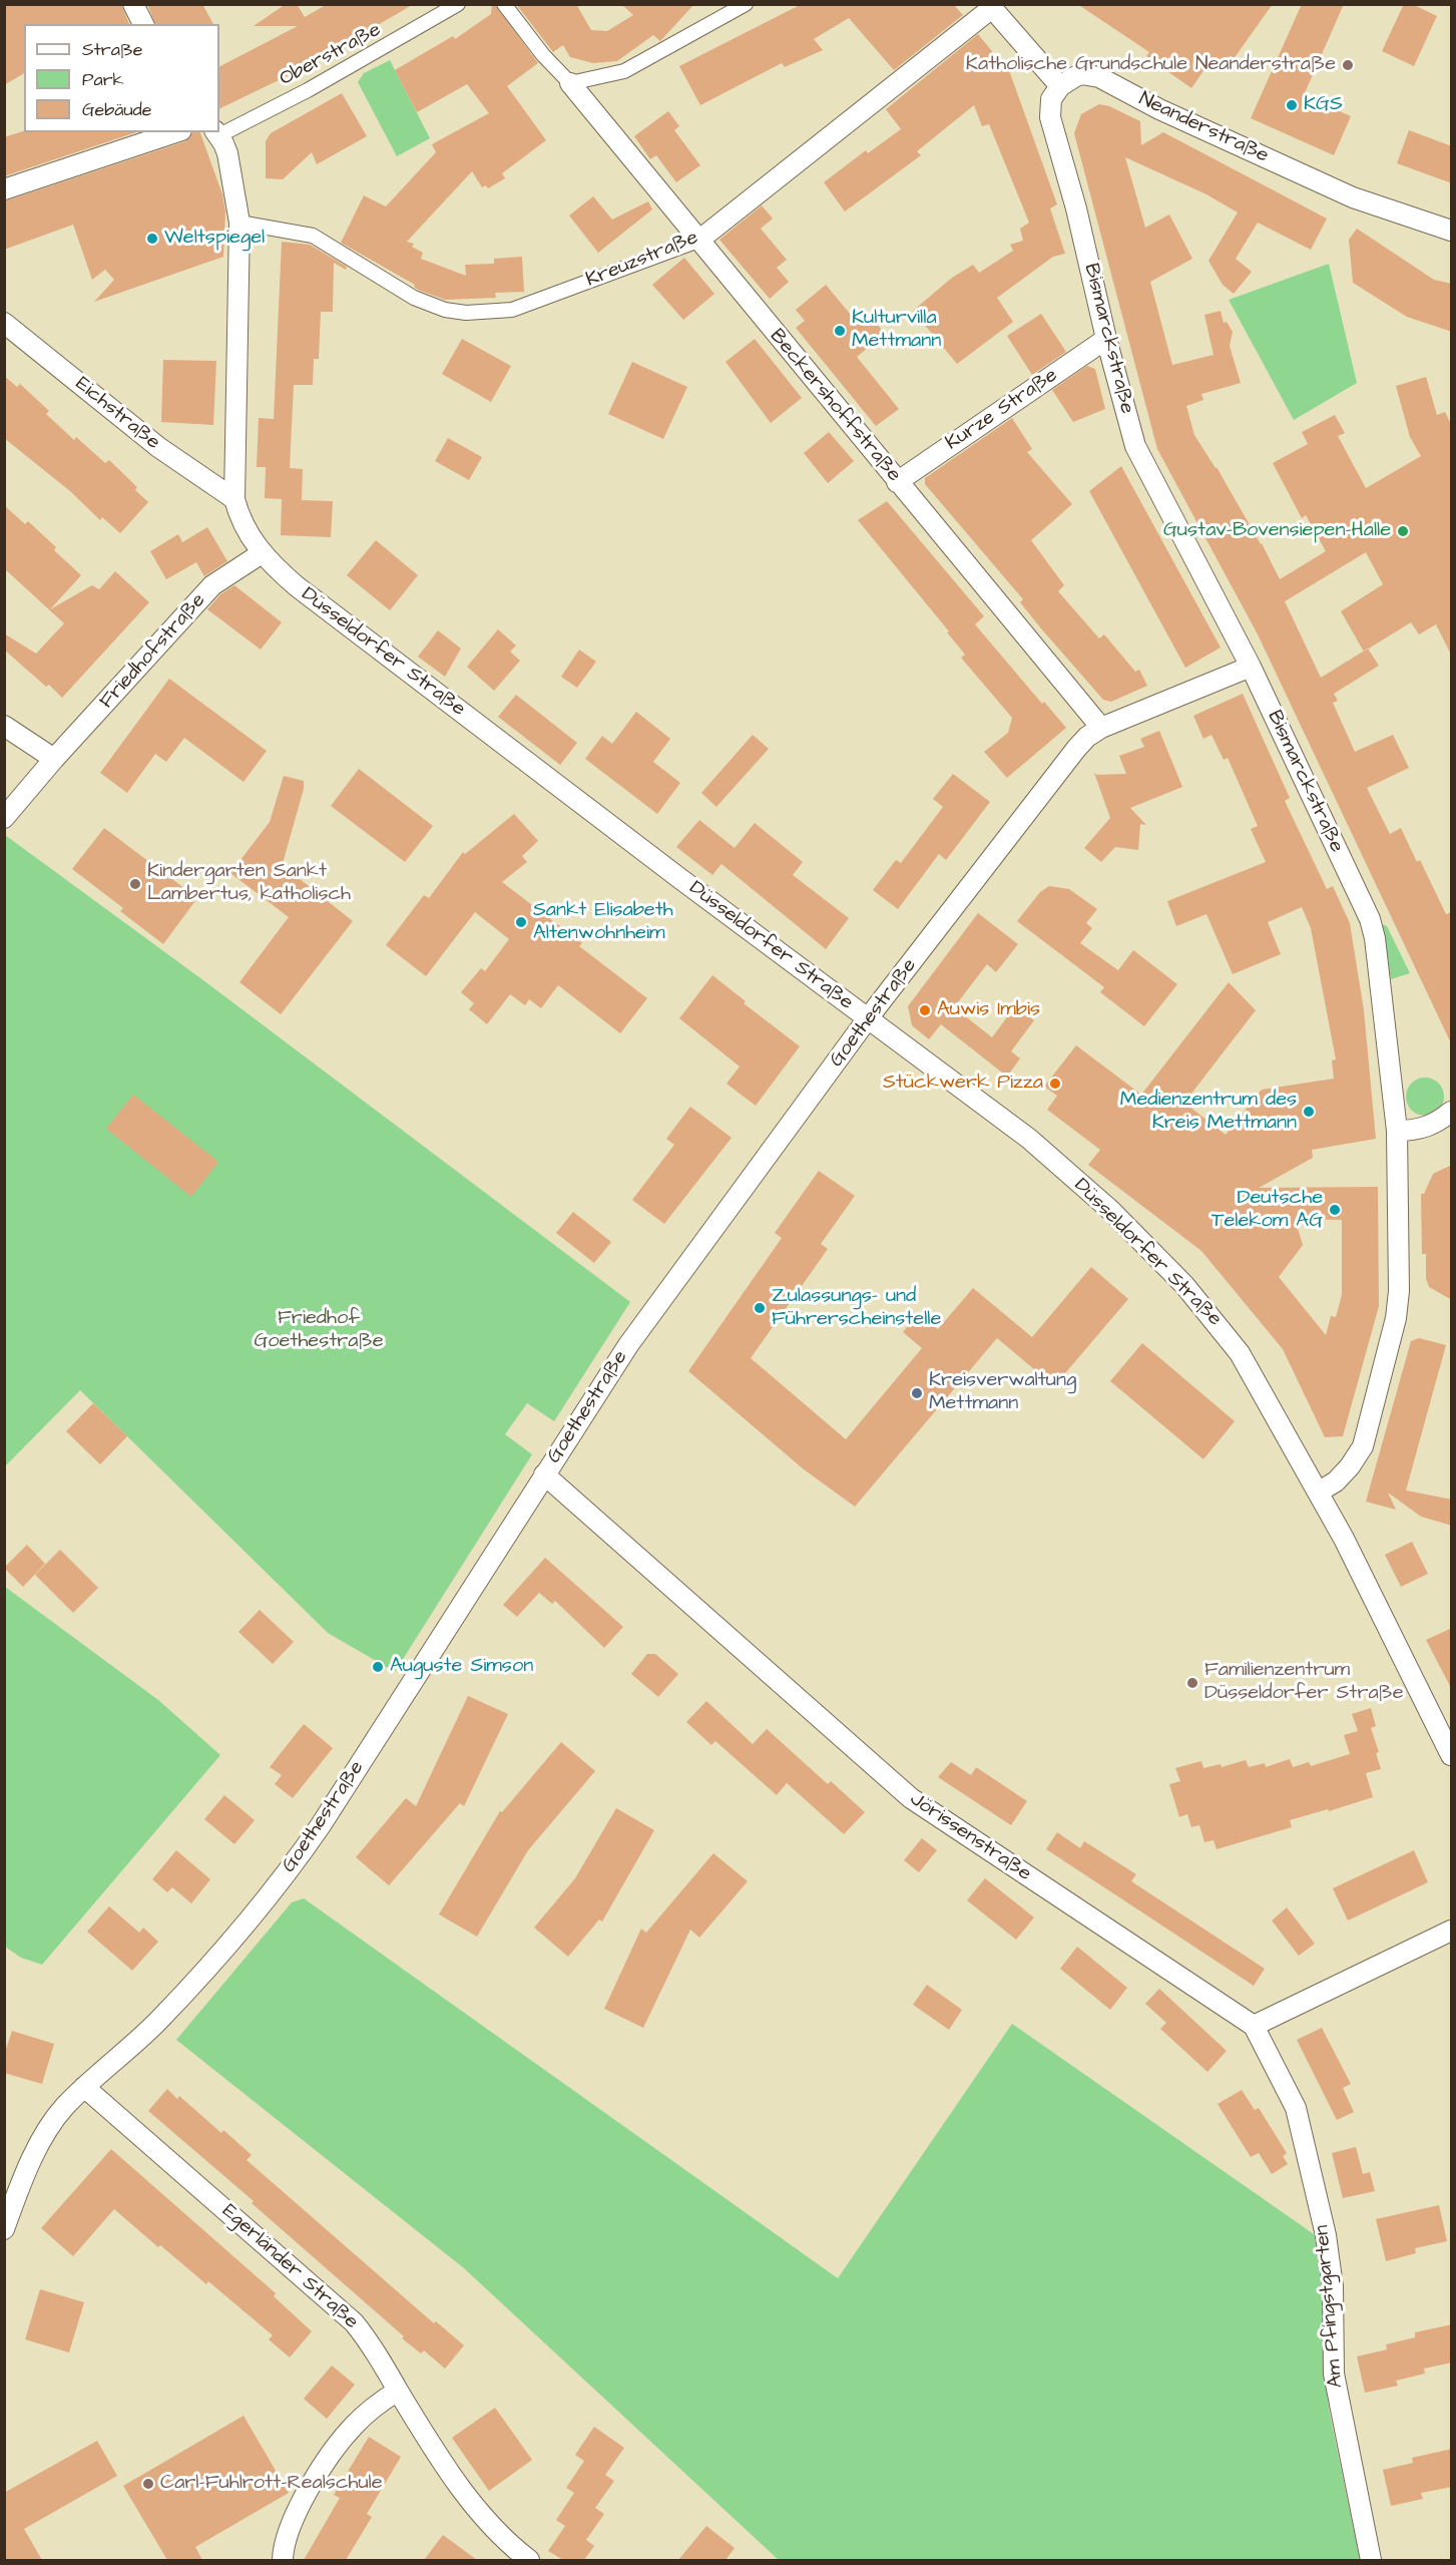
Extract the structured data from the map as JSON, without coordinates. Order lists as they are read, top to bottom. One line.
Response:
{"streets":{"street":["Oberstraße","Neanderstraße","Kreuzstraße","Bismarckstraße","Beckershoffstraße","Kurze Straße","Eichstraße","Friedhofstraße","Düsseldorfer Straße","Goethestraße","Jörissenstraße","Egerländer Straße","Am Pfingstgarten"]},"crossings":[["Oberstraße","Düsseldorfer Straße"],["Neanderstraße","Bismarckstraße"],["Kreuzstraße","Beckershoffstraße"],["Kreuzstraße","Düsseldorfer Straße"],["Bismarckstraße","Kurze Straße"],["Bismarckstraße","Düsseldorfer Straße"],["Bismarckstraße","Goethestraße"],["Beckershoffstraße","Kurze Straße"],["Beckershoffstraße","Goethestraße"],["Eichstraße","Düsseldorfer Straße"],["Friedhofstraße","Düsseldorfer Straße"],["Düsseldorfer Straße","Goethestraße"],["Goethestraße","Jörissenstraße"],["Goethestraße","Egerländer Straße"],["Jörissenstraße","Am Pfingstgarten"]],"parks":["Friedhof Goethestraße"],"places":["Katholische Grundschule Neanderstraße","KGS","Weltspiegel","Kulturvilla Mettmann","Gustav-Bovensiepen-Halle","Kindergarten Sankt Lambertus, katholisch","Sankt Elisabeth Altenwohnheim","Auwis Imbis","Stückwerk Pizza","Medienzentrum des Kreis Mettmann","Deutsche Telekom AG","Zulassungs- und Führerscheinstelle","Kreisverwaltung Mettmann","Auguste Simson","Familienzentrum Düsseldorfer Straße","Carl-Fuhlrott-Realschule"],"legend":["Straße","Park","Gebäude"]}
